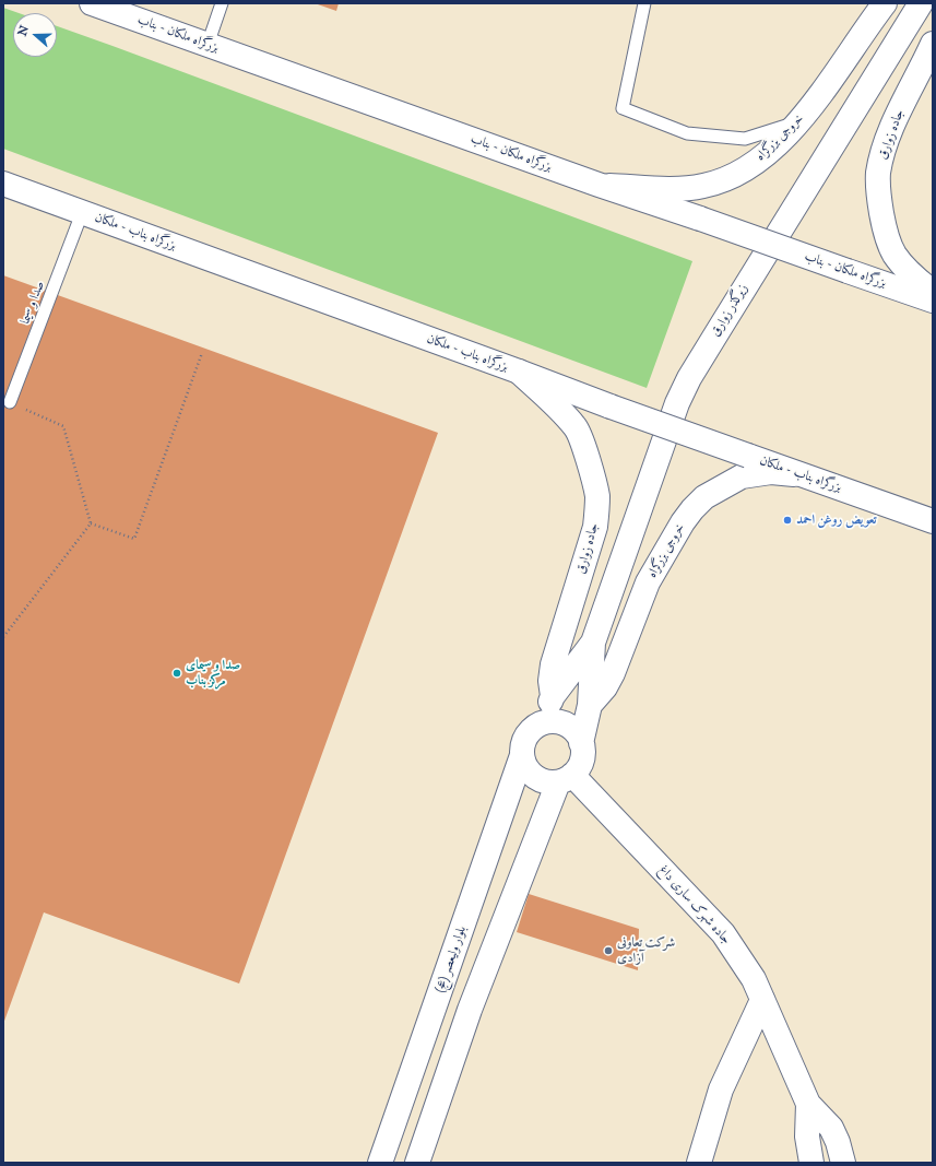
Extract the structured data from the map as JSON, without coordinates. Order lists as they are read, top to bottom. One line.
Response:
{"streets":{"main road":["بزرگراه ملکان - بناب","جاده زوارق","خروجی بزرگراه","بزرگراه بناب - ملکان","زیرگذر زوارق","جاده شهرک ساری داغ","بلوار ولیعصر (عج)"],"lane":["صدا و سیما"]},"crossings":[["بزرگراه ملکان - بناب","خروجی بزرگراه"],["جاده زوارق","بزرگراه بناب - ملکان"],["خروجی بزرگراه","بزرگراه بناب - ملکان"],["بزرگراه بناب - ملکان","صدا و سیما"],["جاده شهرک ساری داغ","بلوار ولیعصر (عج)"]],"places":["تعویض روغن احمد","صدا و سیمای مرکز بناب","شرکت تعاونی آزادی"],"north":"left"}
